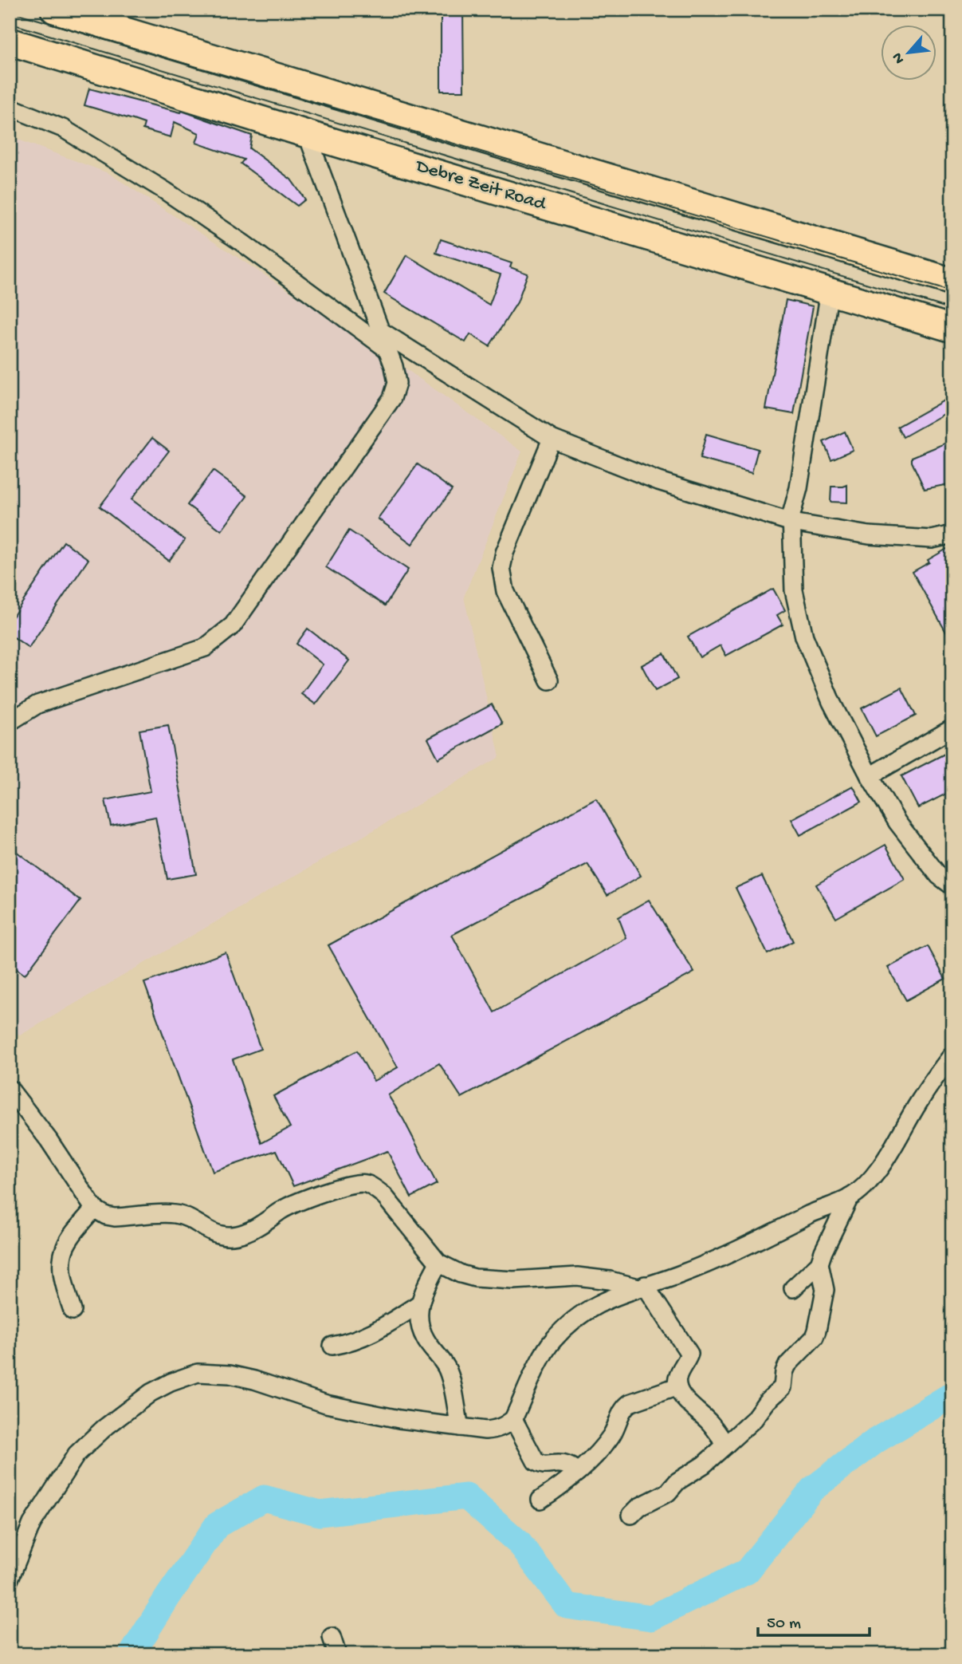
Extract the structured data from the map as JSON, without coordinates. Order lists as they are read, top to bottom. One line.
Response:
{"streets":{"main road":["Debre Zeit Road"]},"scale_bar":"50 m","north":"bottom left"}
